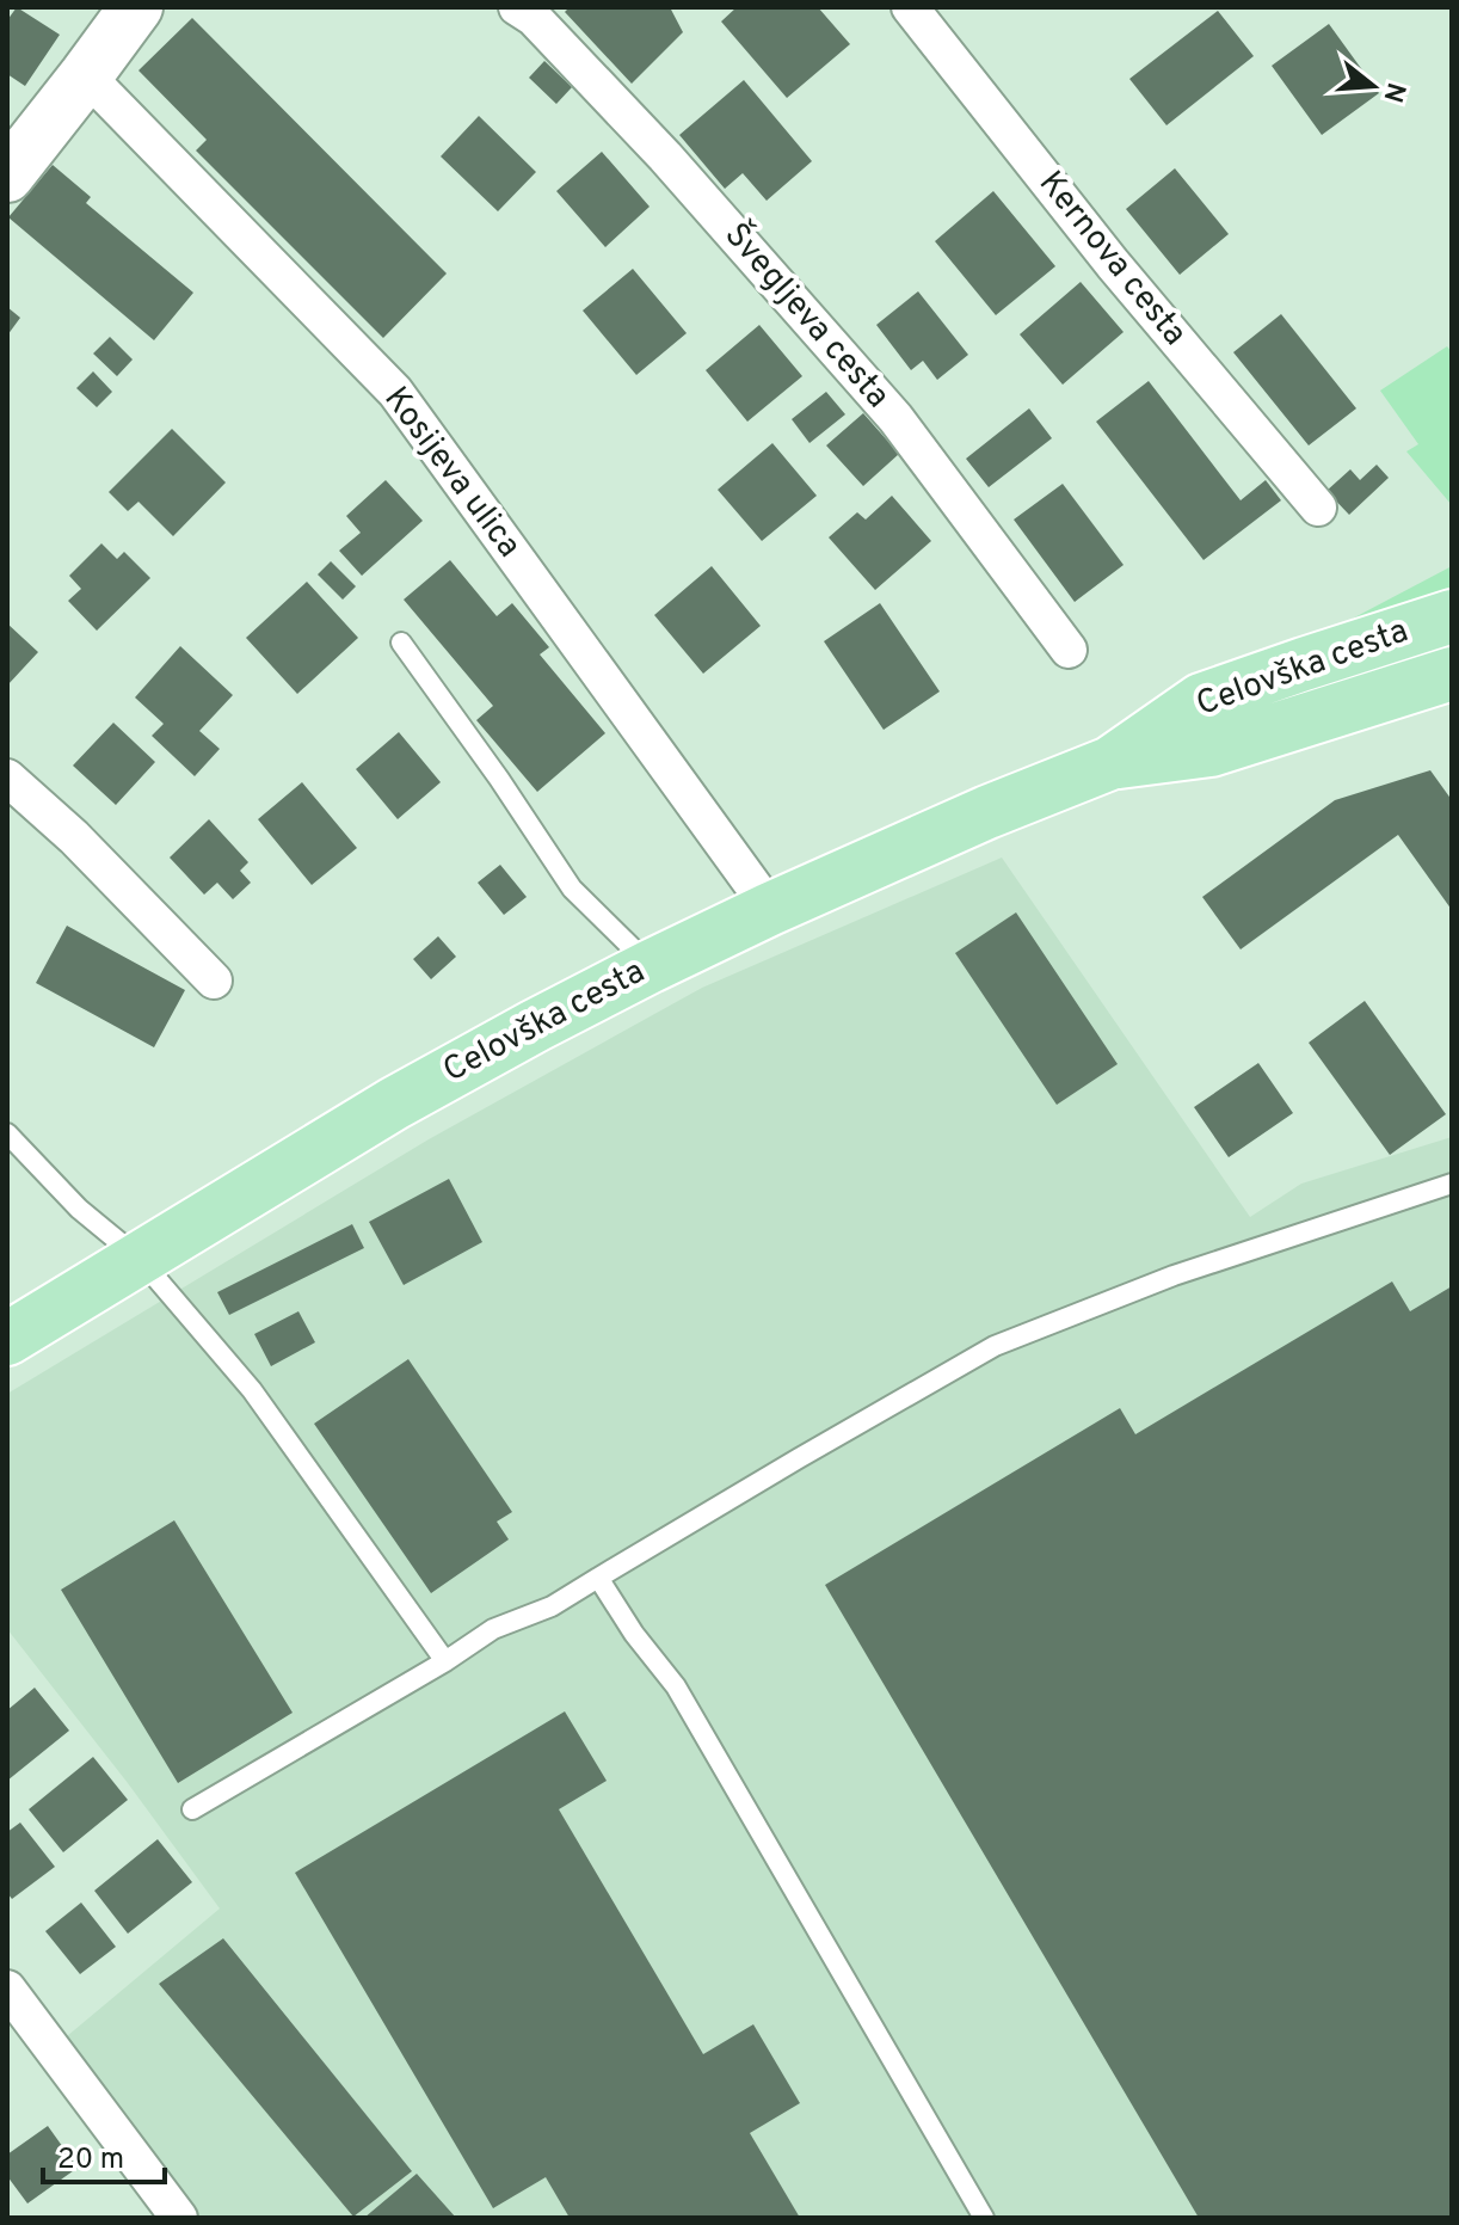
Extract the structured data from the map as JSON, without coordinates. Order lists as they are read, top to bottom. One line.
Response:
{"streets":{"main road":["Celovška cesta"],"street":["Kernova cesta","Švegljeva cesta","Kosijeva ulica"]},"crossings":[["Kosijeva ulica","Celovška cesta"]],"scale_bar":"20 m","north":"right"}
